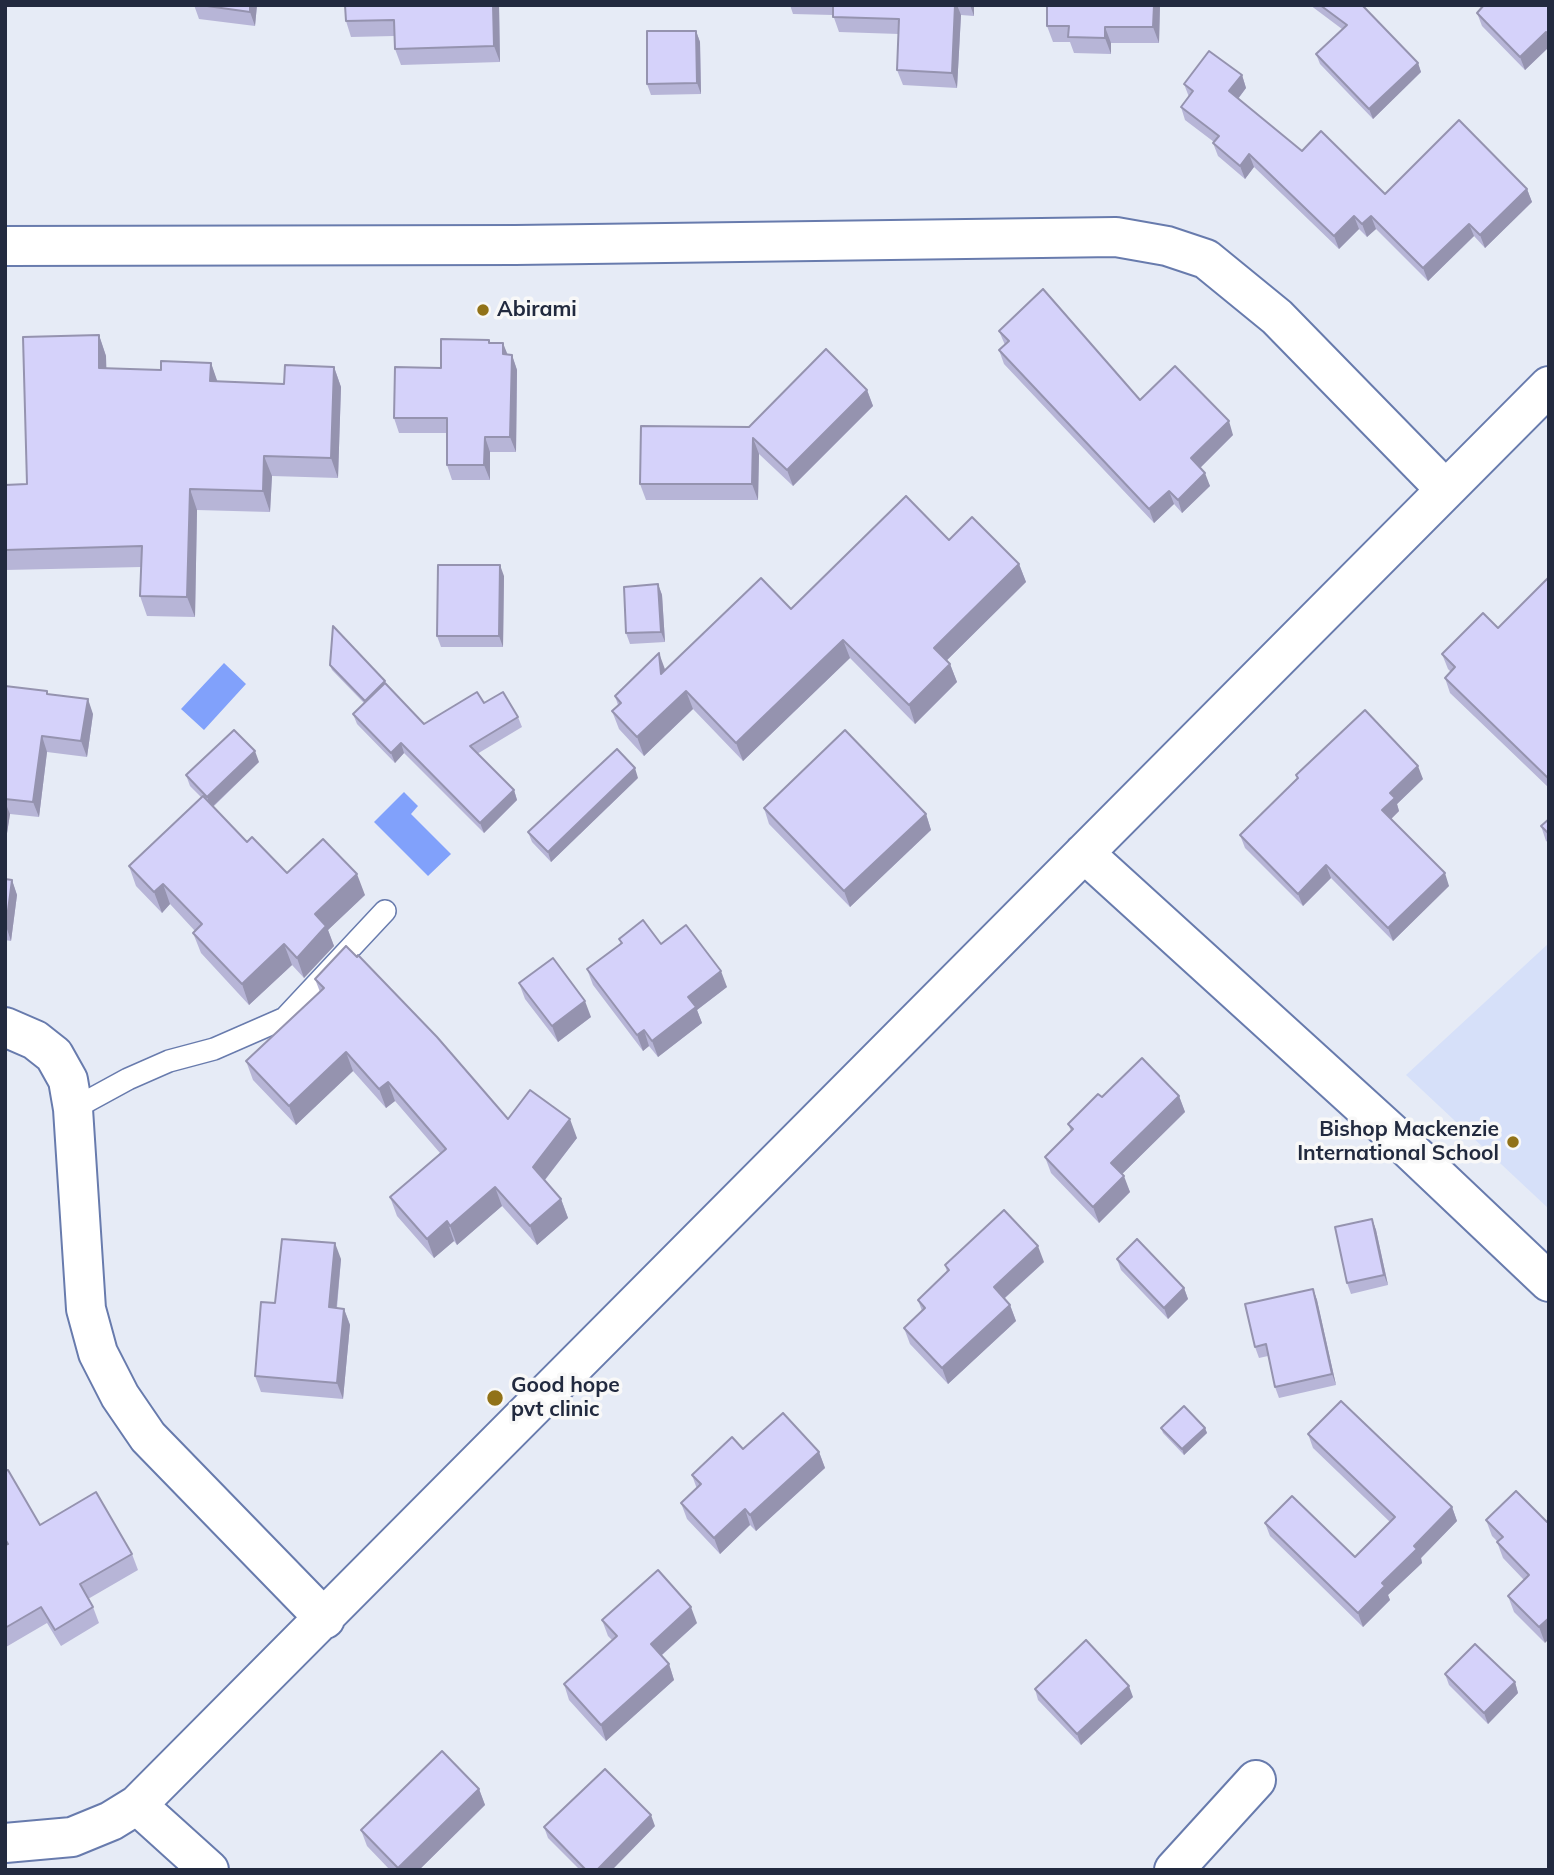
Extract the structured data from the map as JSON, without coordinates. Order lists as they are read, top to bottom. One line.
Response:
{"places":["Abirami","Bishop Mackenzie International School","Good hope pvt clinic"]}
